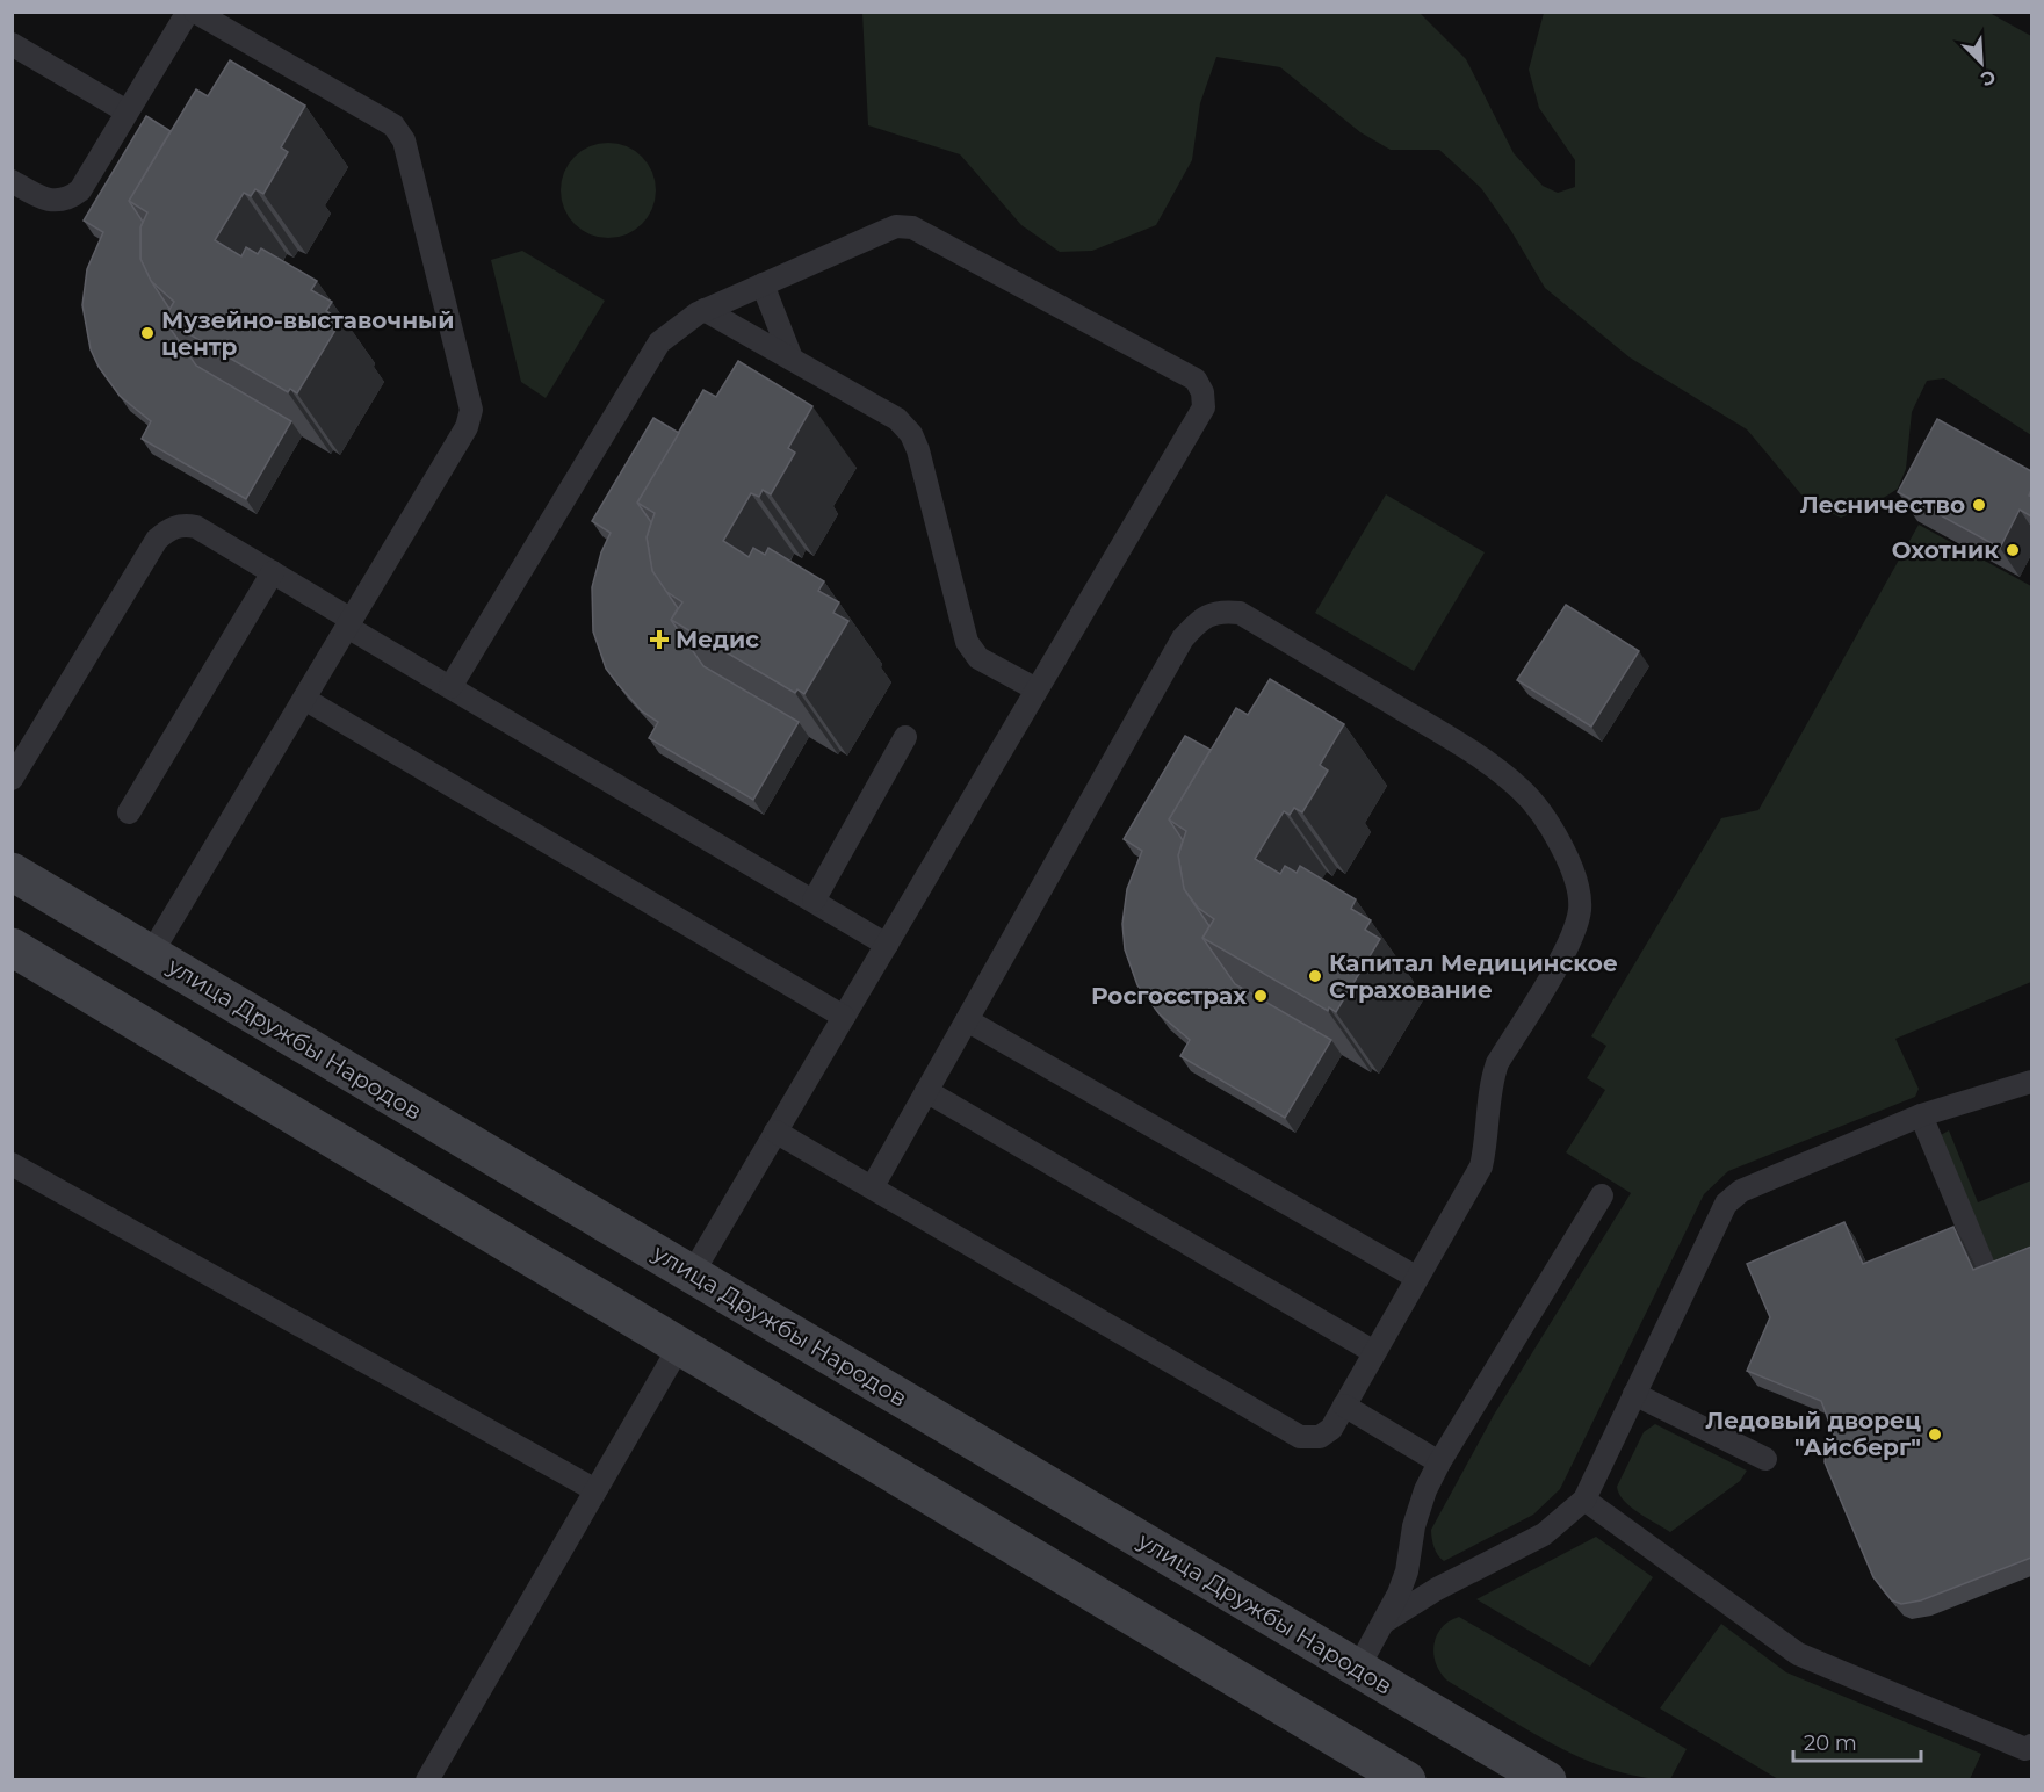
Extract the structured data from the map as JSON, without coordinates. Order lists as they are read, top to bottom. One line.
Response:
{"streets":{"main road":["улица Дружбы Народов"]},"places":{"other":["Музейно-выставочный центр","Лесничество","Охотник","Капитал Медицинское Страхование","Росгосстрах","Ледовый дворец \"Айсберг\""],"health":["Медис"]},"scale_bar":"20 m","north":"bottom right"}
